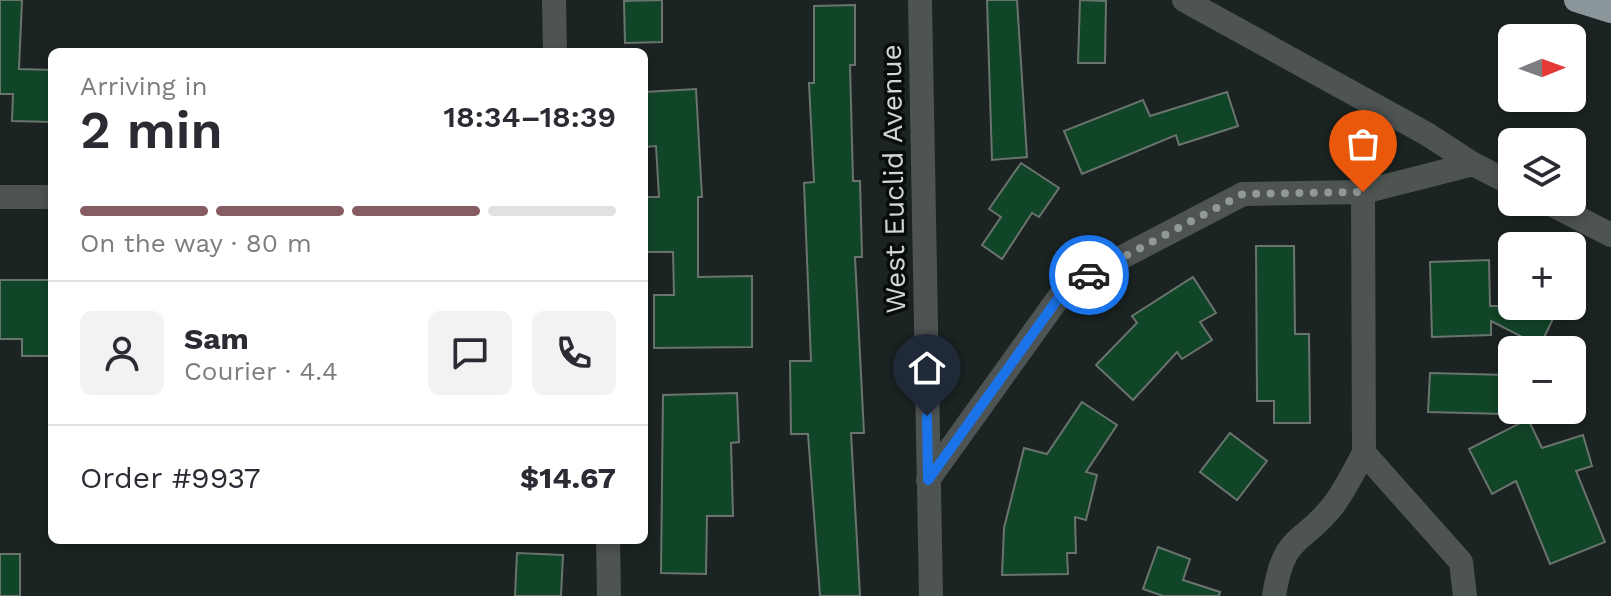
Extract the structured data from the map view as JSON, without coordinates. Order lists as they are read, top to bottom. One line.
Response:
{"streets":{"street":["West Euclid Avenue"]},"north":"right","page":{"map_buttons":["+","−"],"heading":["2 min","Arriving in","18:34–18:39"],"panel":["Sam","Courier · 4.4","Order #9937","$14.67"],"bar":"On the way · 80 m"}}
